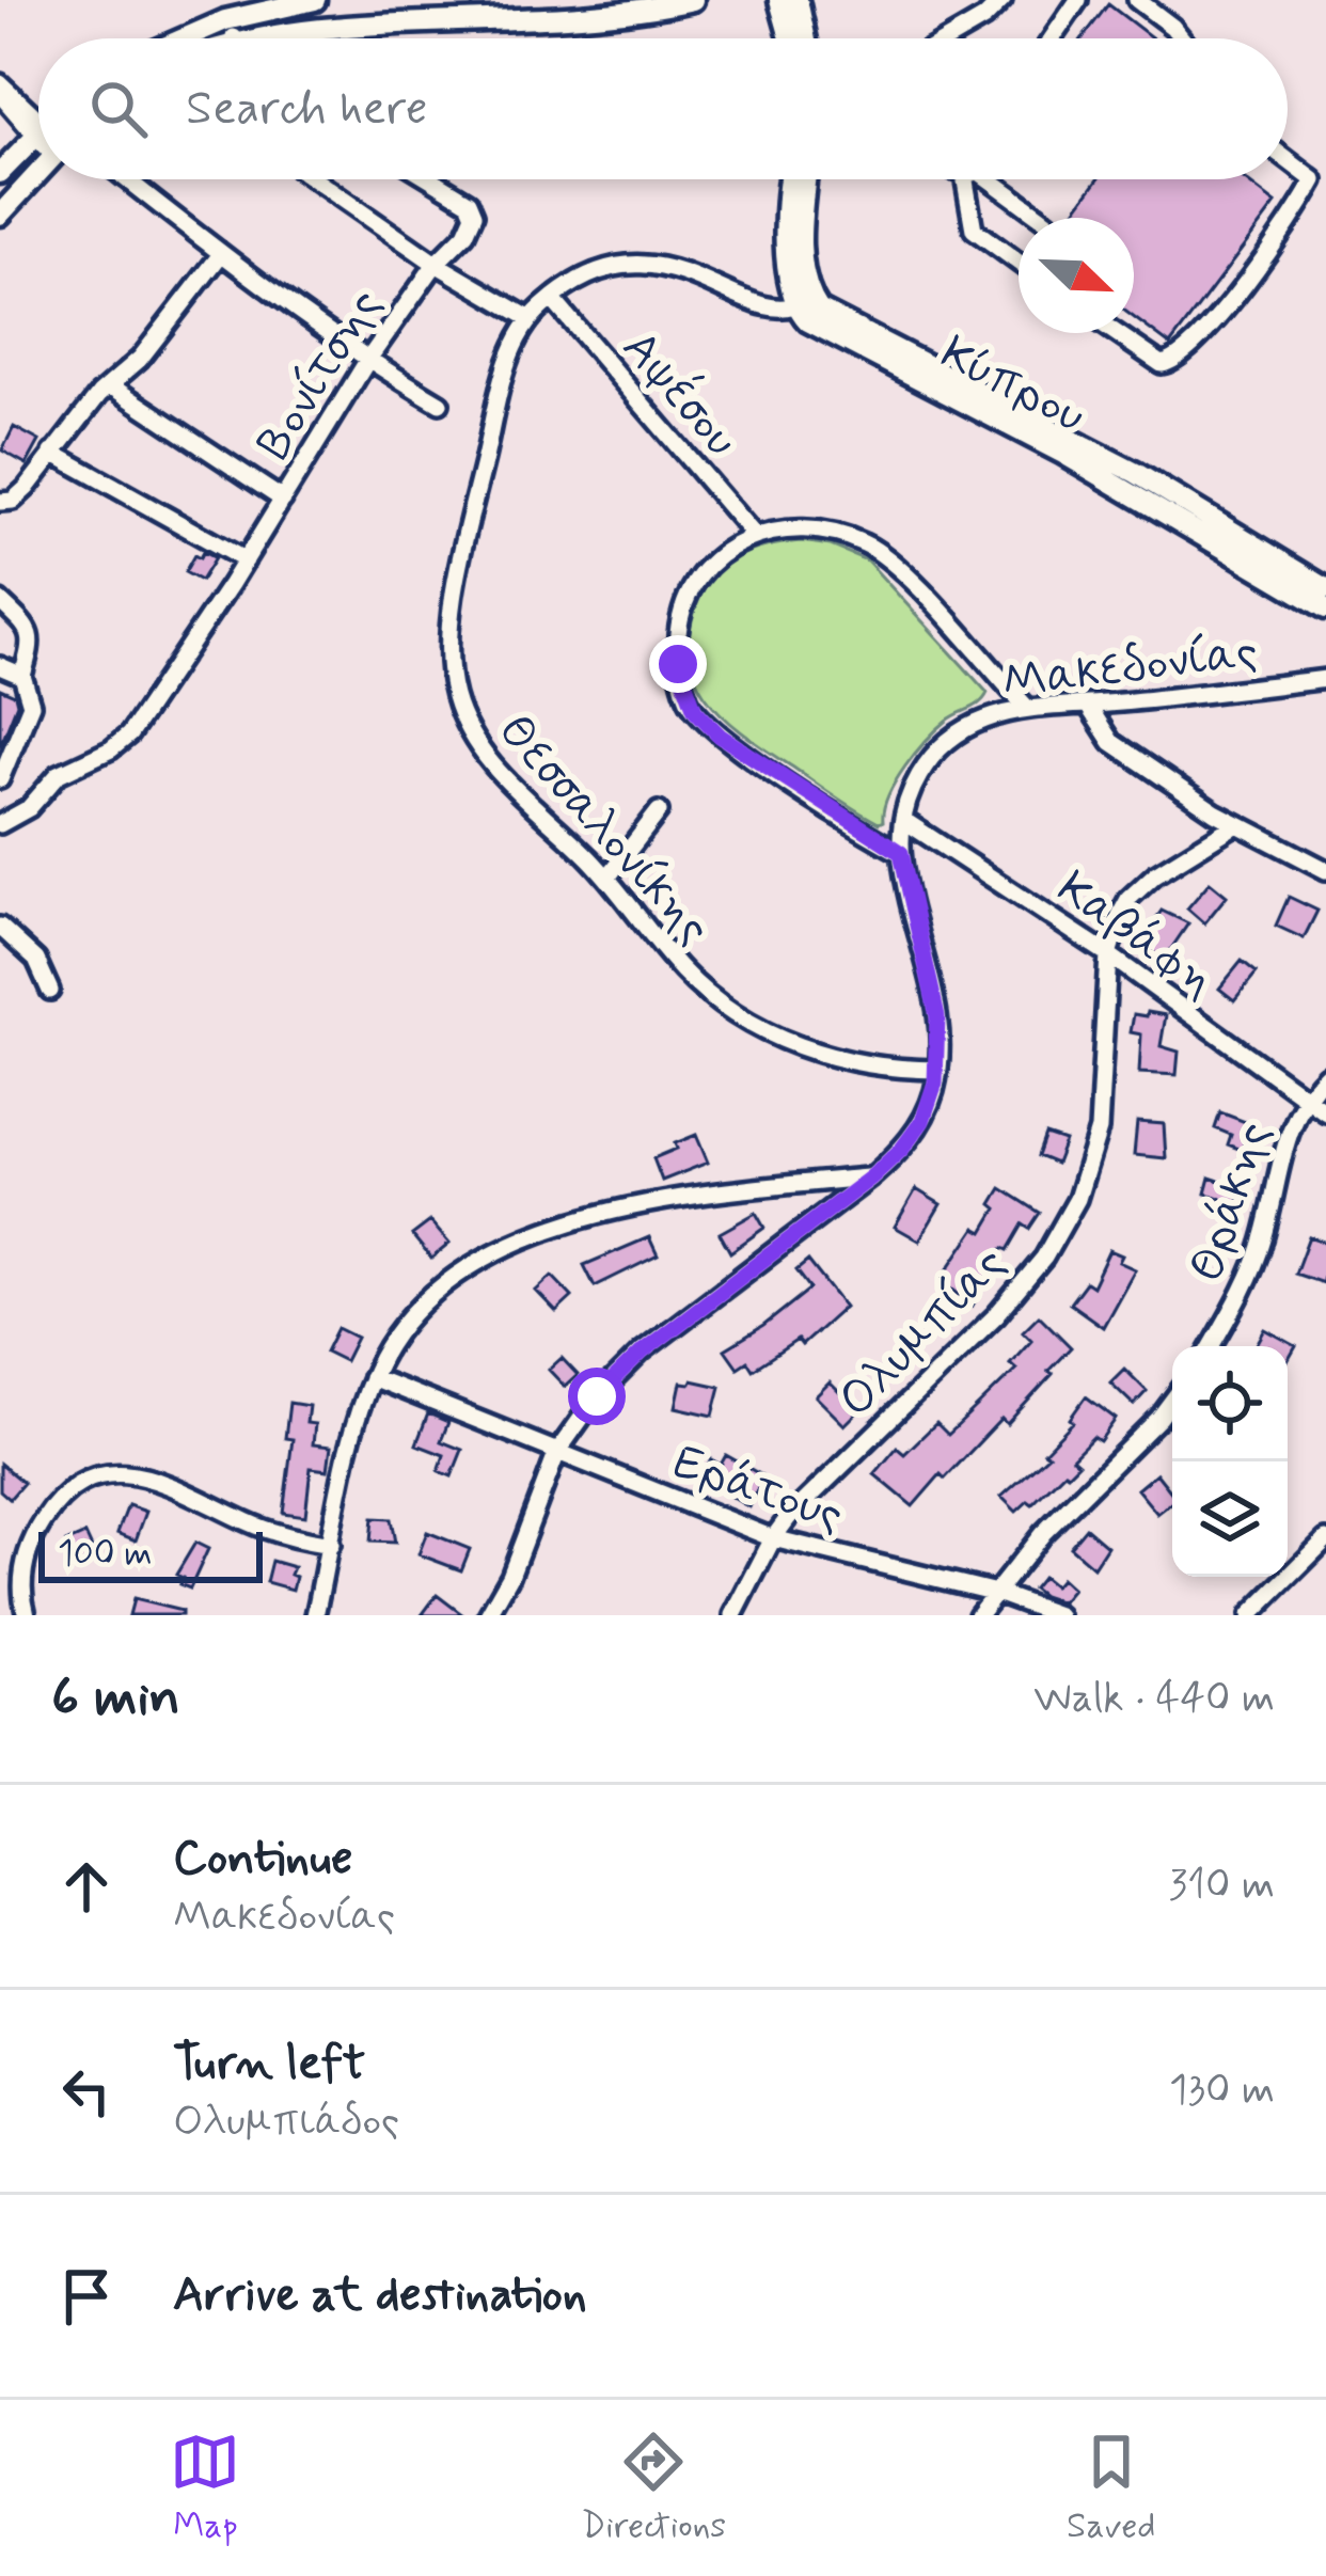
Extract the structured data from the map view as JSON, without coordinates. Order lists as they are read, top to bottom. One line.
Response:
{"streets":{"main road":["Κύπρου"],"street":["Βονίτσης","Αψέσου","Μακεδονίας","Θεσσαλονίκης","Καβάφη","Θράκης","Ολυμπίας","Εράτους"]},"crossings":[["Κύπρου","Θεσσαλονίκης"],["Αψέσου","Θεσσαλονίκης"],["Μακεδονίας","Θεσσαλονίκης"],["Μακεδονίας","Καβάφη"],["Μακεδονίας","Εράτους"],["Καβάφη","Θράκης"],["Καβάφη","Ολυμπίας"],["Ολυμπίας","Εράτους"]],"scale_bar":"100 m","north":"bottom right","page":{"search":"Search here","scale":"100 m","heading":["6 min","Walk · 440 m"],"list":[["Continue","Μακεδονίας","310 m"],["Turn left","Ολυμπιάδος","130 m"],"Arrive at destination"],"nav":["Map","Directions","Saved"]}}
